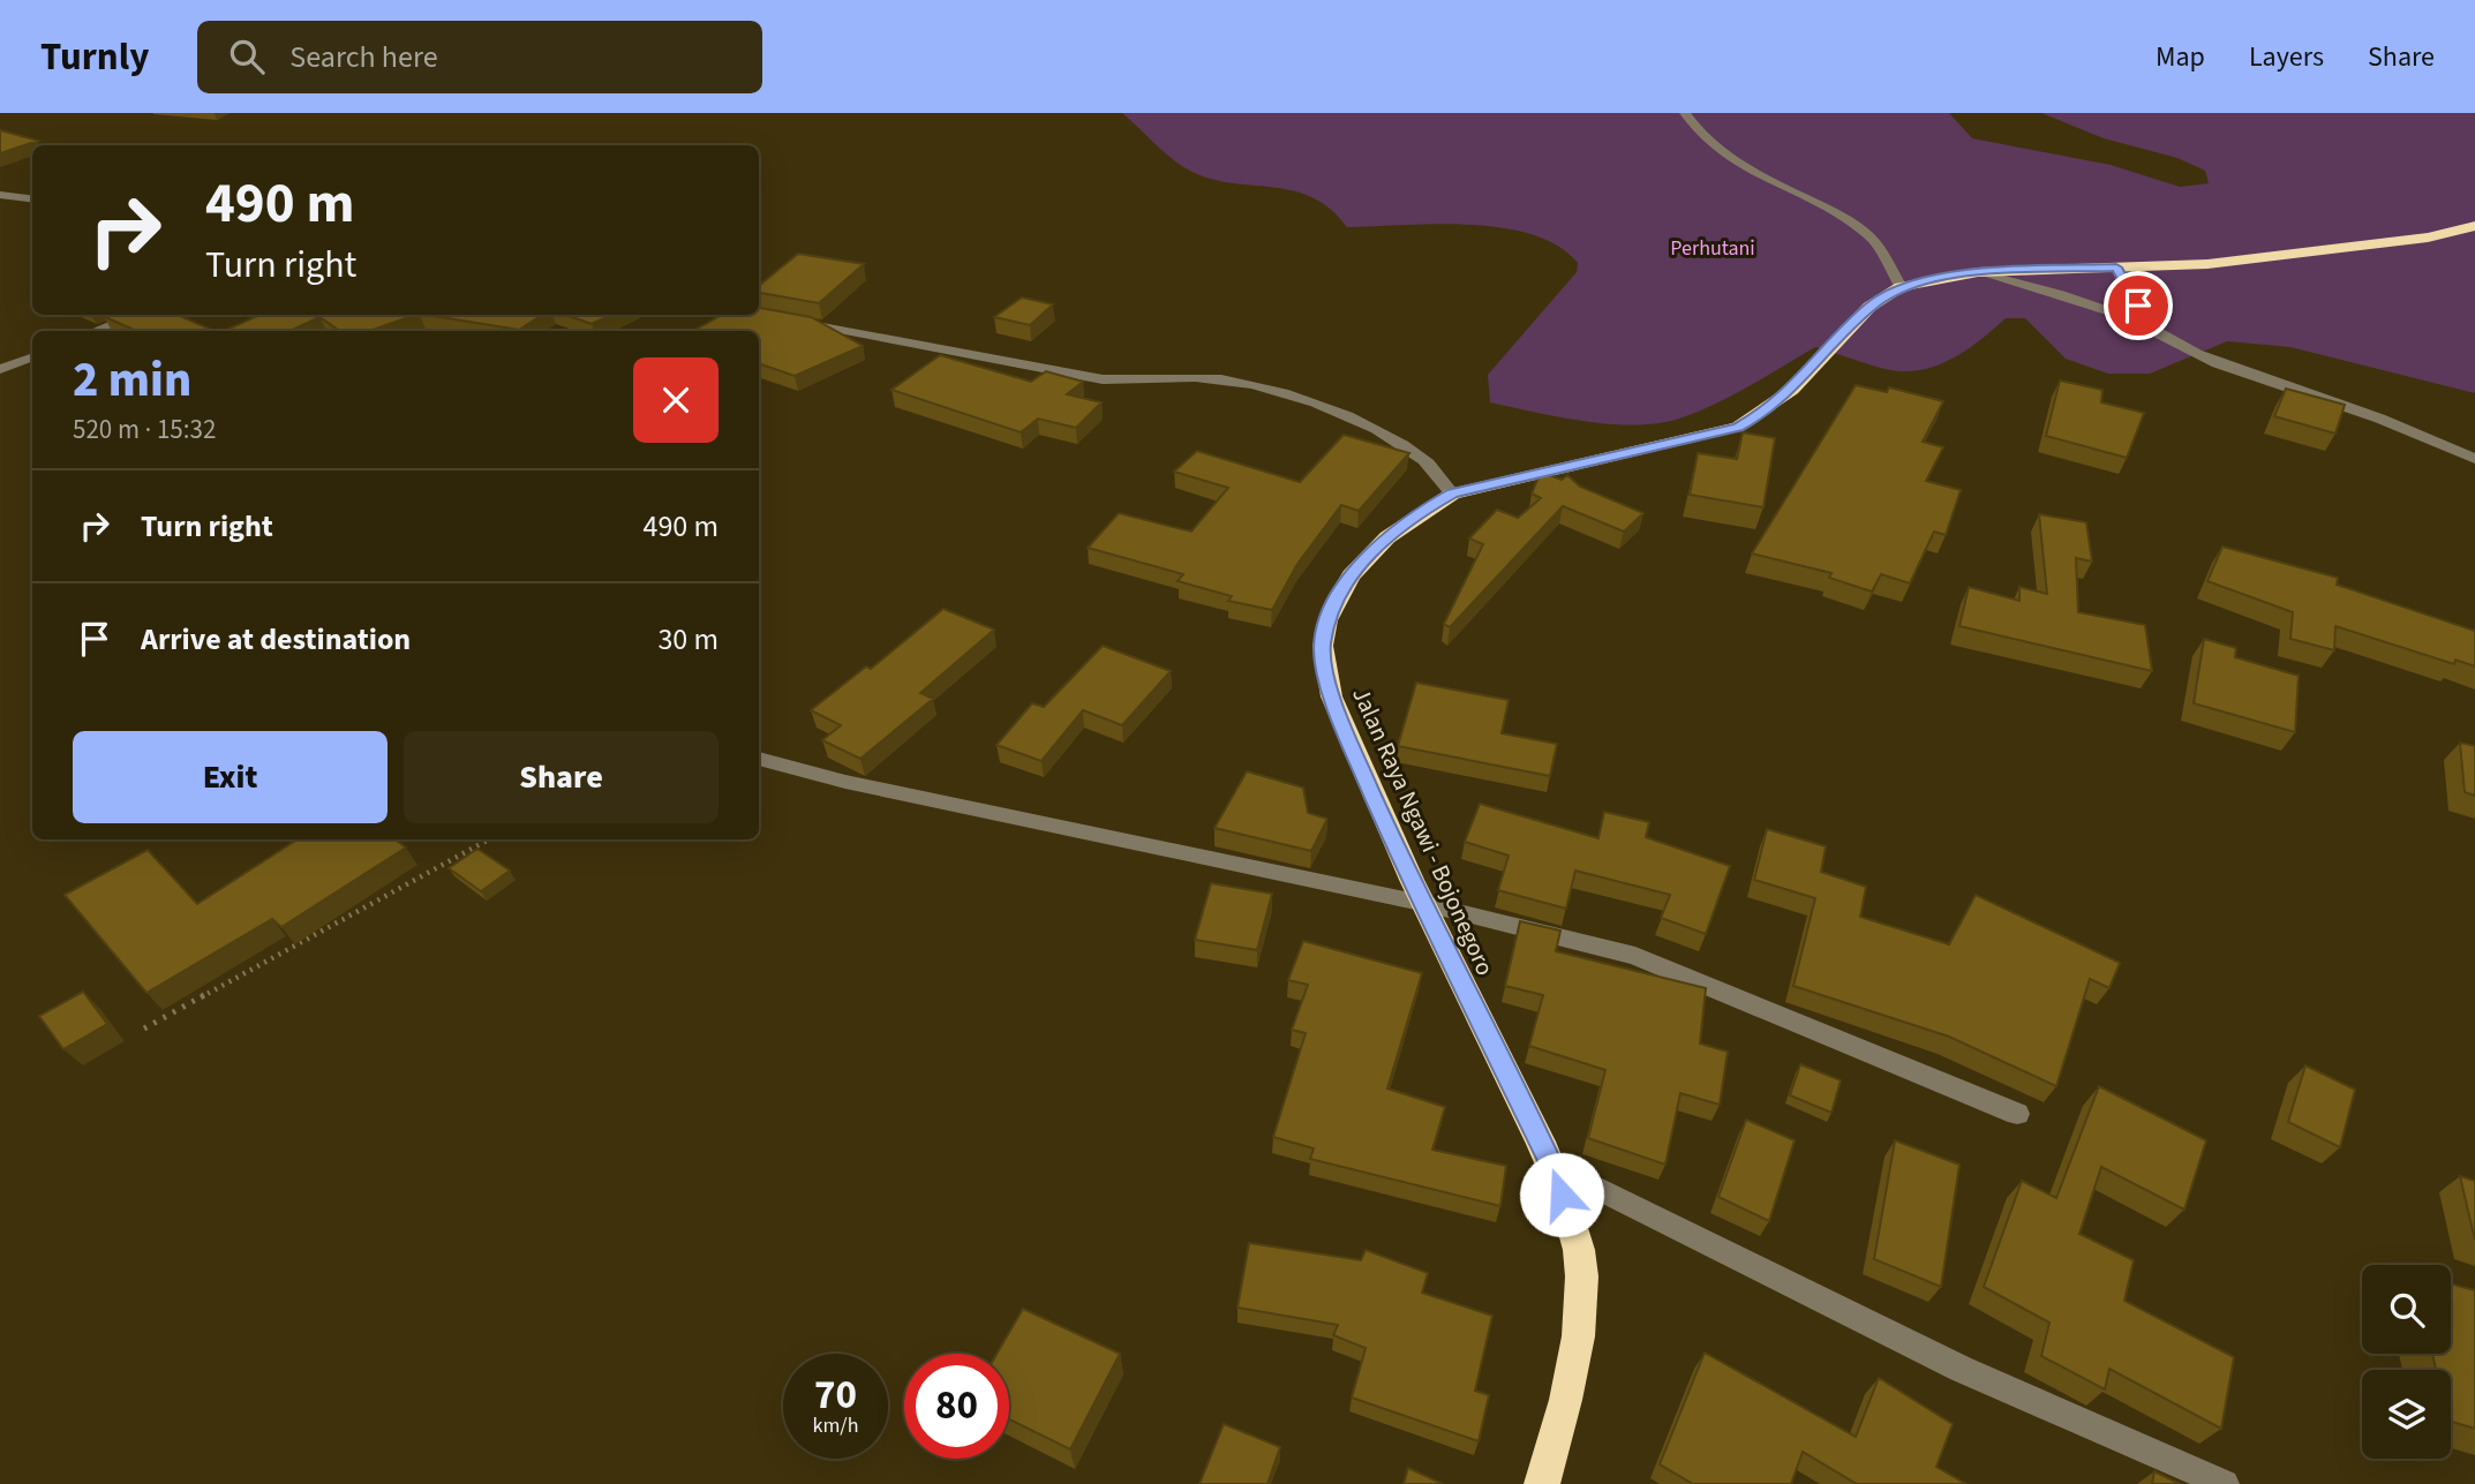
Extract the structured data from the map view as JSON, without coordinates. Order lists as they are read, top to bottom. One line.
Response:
{"streets":{"highway":["Jalan Raya Ngawi - Bojonegoro"]},"parks":["Perhutani"],"page":{"header":"Turnly","search":"Search here","nav":["Map","Layers","Share"],"turn":["490 m","Turn right"],"heading":["2 min","520 m · 15:32"],"list":[{"name":"Turn right","value":"490 m"},{"name":"Arrive at destination","value":"30 m"}],"buttons":["Exit","Share"],"speed":"70 km/h","limit":"80"}}
